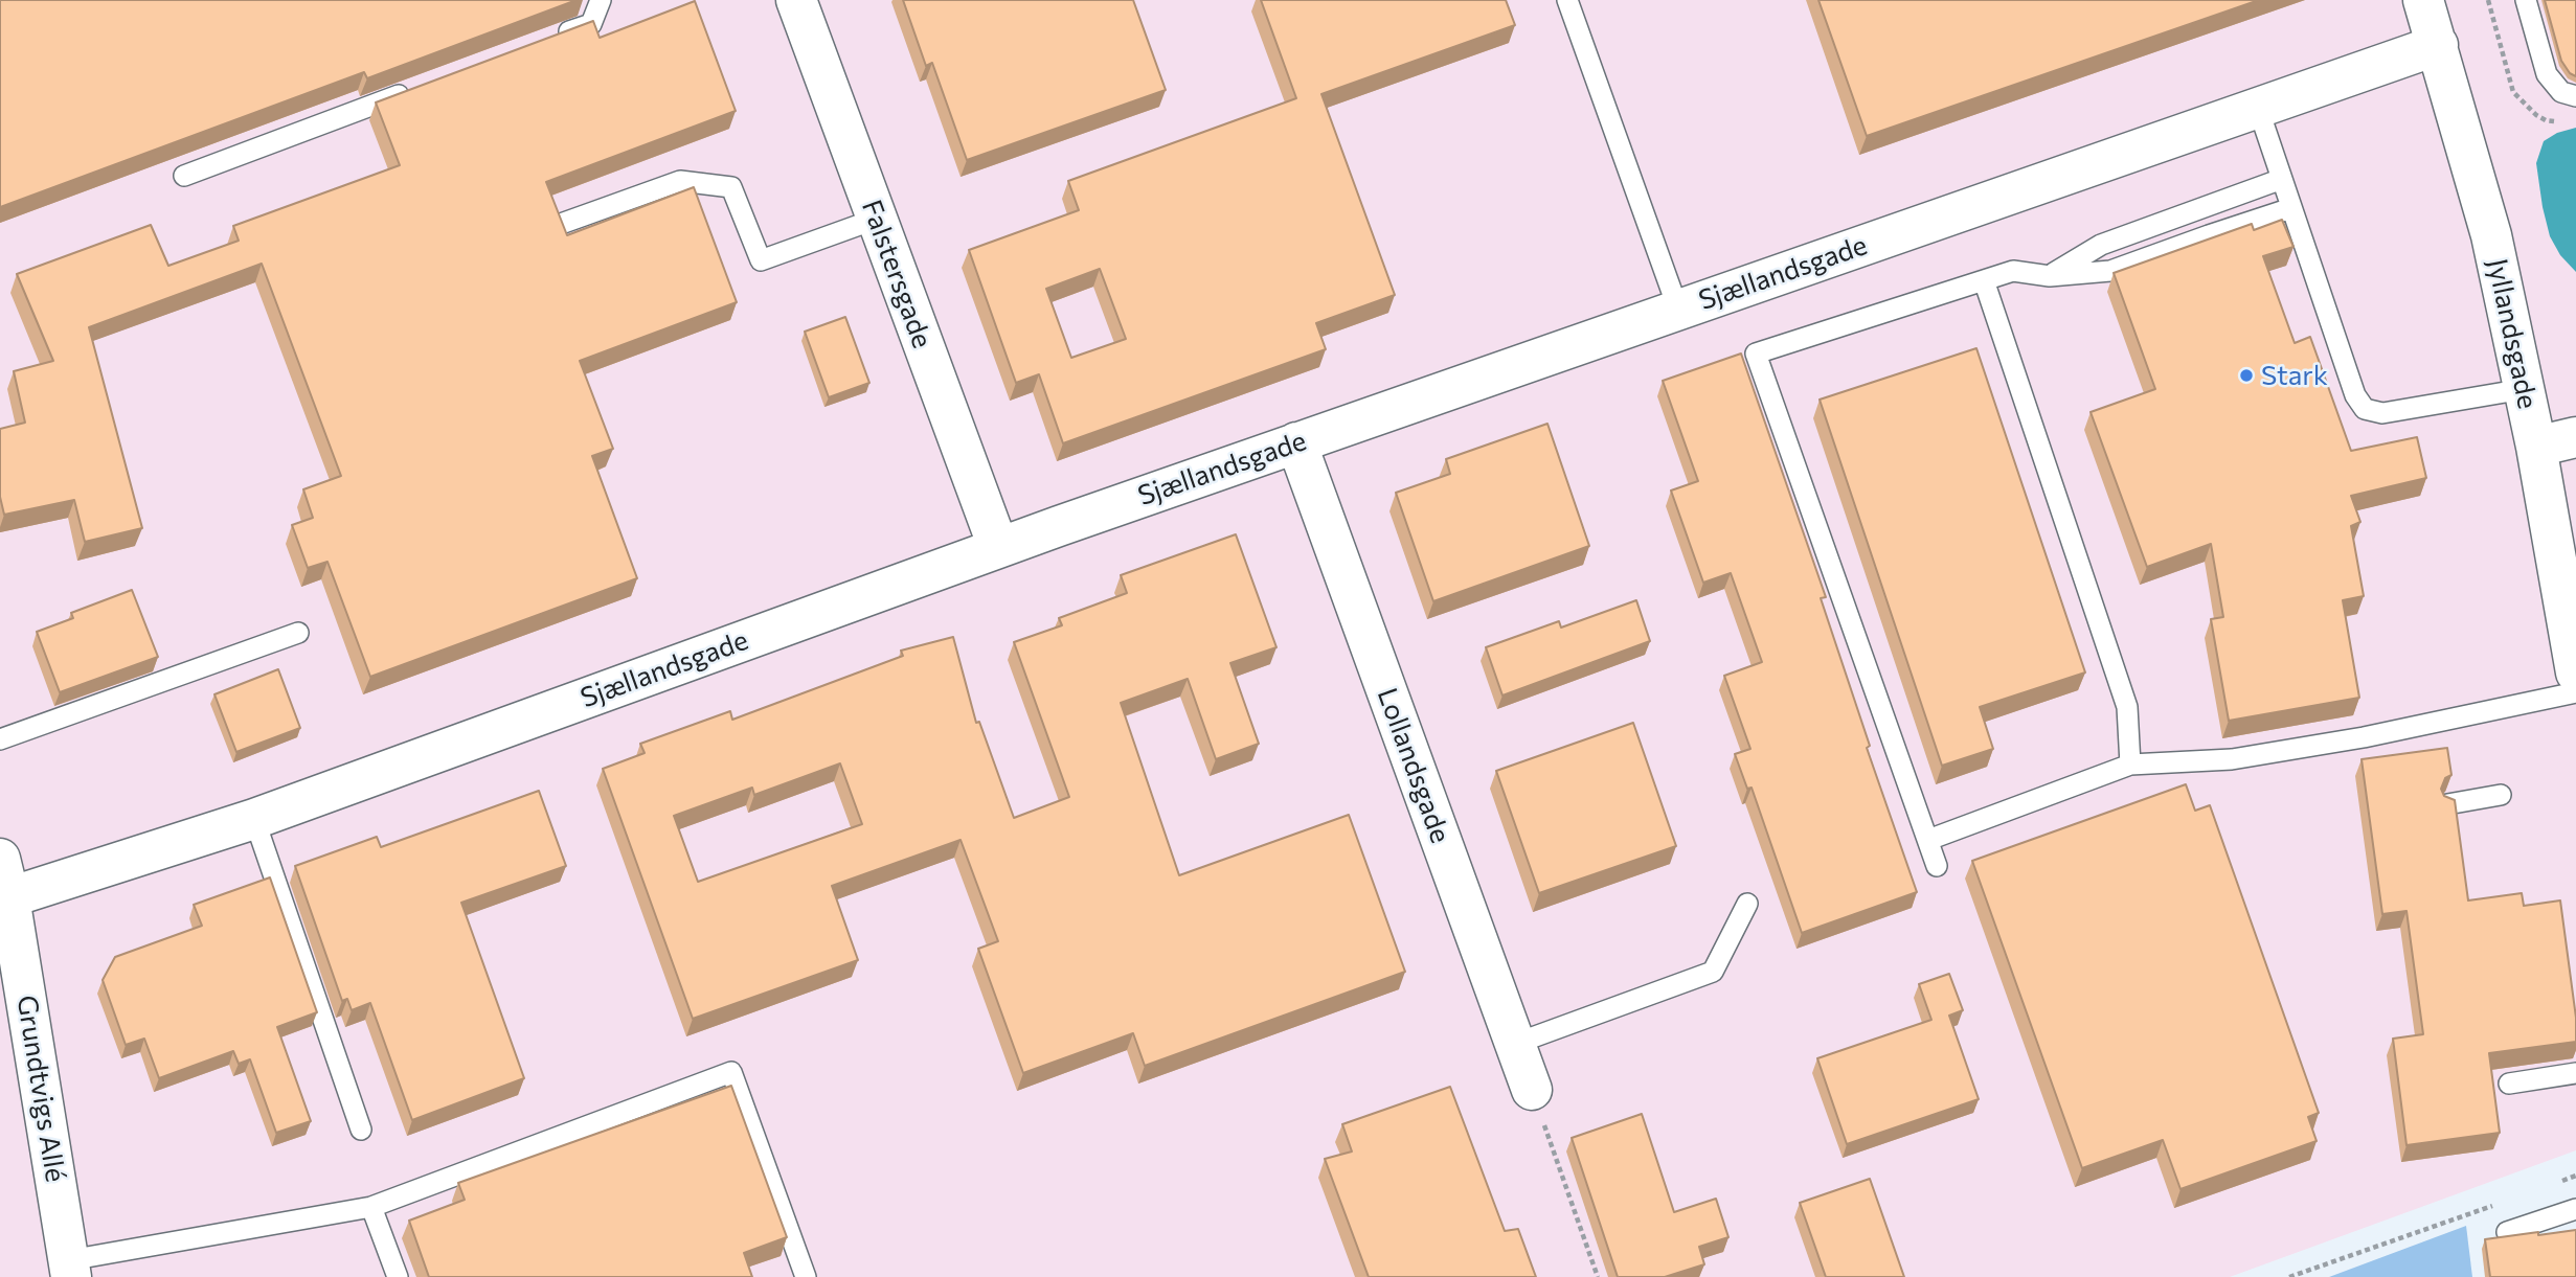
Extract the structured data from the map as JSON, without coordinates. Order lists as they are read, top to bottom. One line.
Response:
{"streets":{"street":["Sjællandsgade","Falstersgade","Jyllandsgade","Lollandsgade","Grundtvigs Allé"]},"crossings":[["Sjællandsgade","Falstersgade"],["Sjællandsgade","Jyllandsgade"],["Sjællandsgade","Lollandsgade"],["Sjællandsgade","Grundtvigs Allé"]],"places":["Stark"]}
